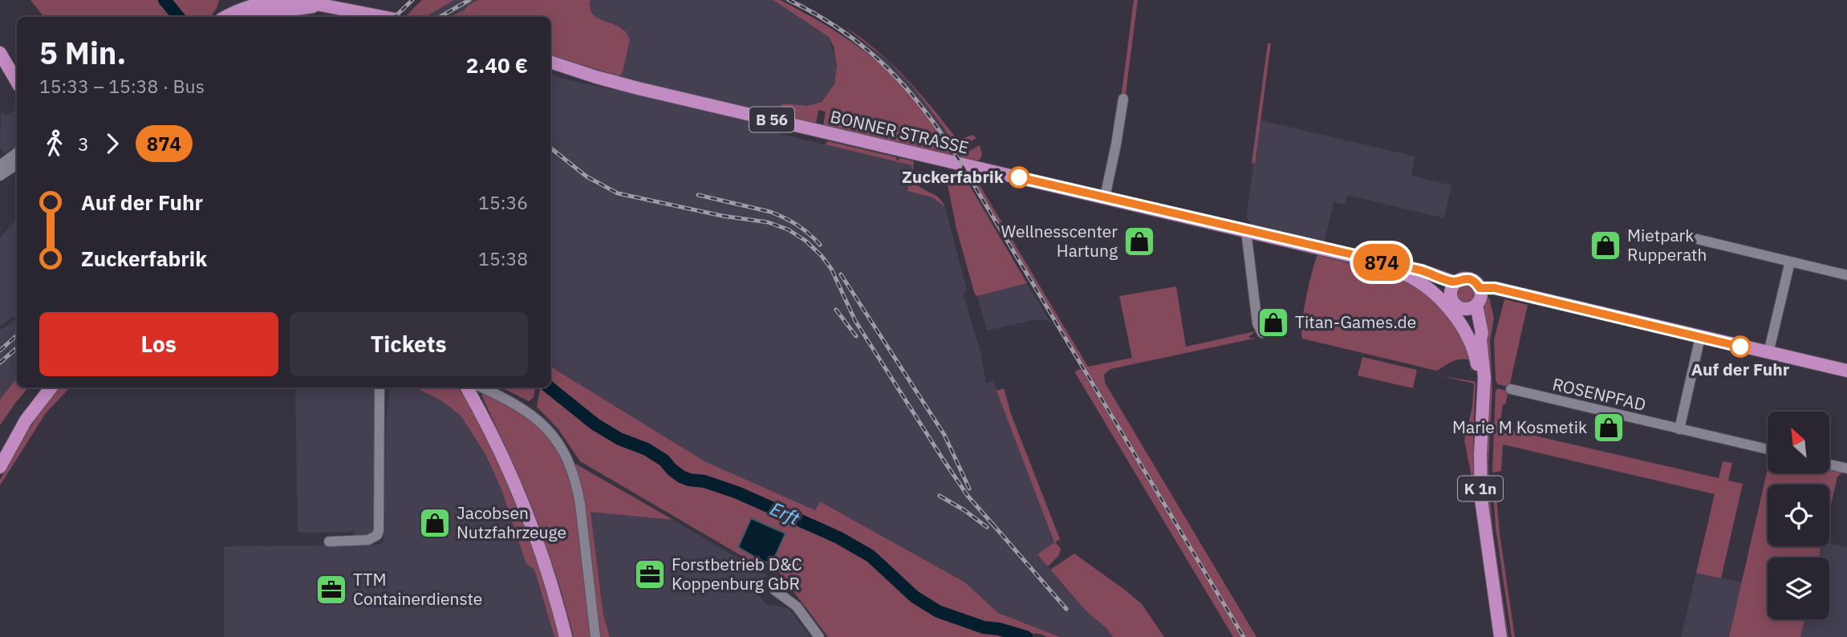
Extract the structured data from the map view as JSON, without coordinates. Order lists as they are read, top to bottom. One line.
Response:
{"streets":{"main road":["B 56","BONNER STRASSE","K 1n"],"street":["ROSENPFAD"]},"crossings":[["B 56","BONNER STRASSE"],["B 56","K 1n"]],"water":["Erft"],"places":{"other":["Zuckerfabrik","Auf der Fuhr"],"shop":["Wellnesscenter Hartung","Mietpark Rupperath","Titan-Games.de","Marie M Kosmetik","Jacobsen Nutzfahrzeuge"],"office":["Forstbetrieb D&C Koppenburg GbR","TTM Containerdienste"]},"lines":["bus line 874"],"north":"top left","page":{"on_map":"874","heading":["5 Min.","15:33 – 15:38 · Bus","2.40 €"],"legs":["3","874"],"list":[{"name":"Auf der Fuhr","value":"15:36"},{"name":"Zuckerfabrik","value":"15:38"}],"buttons":["Los","Tickets"]}}
